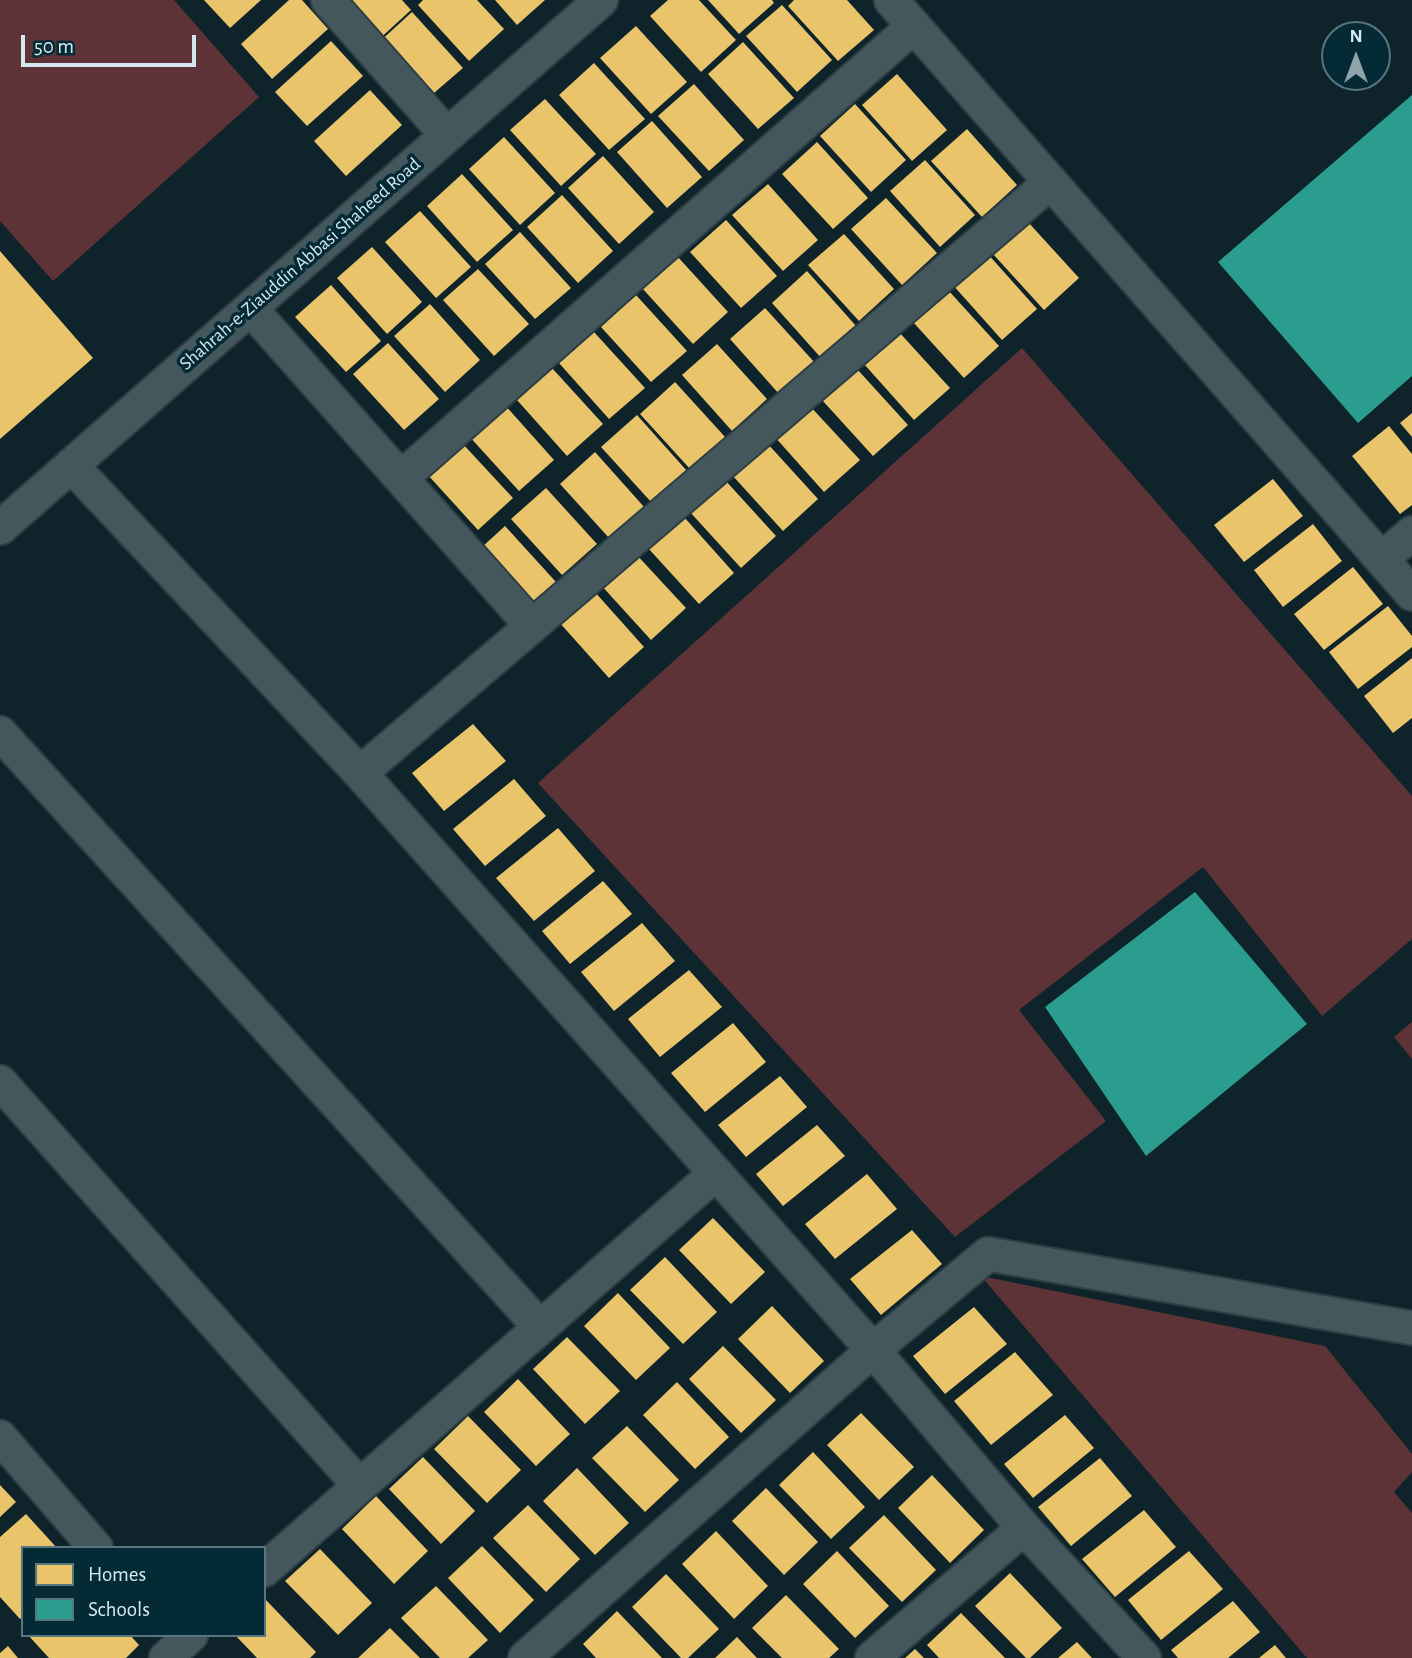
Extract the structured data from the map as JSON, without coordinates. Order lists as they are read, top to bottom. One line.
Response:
{"streets":{"street":["Shahrah-e-Ziauddin Abbasi Shaheed Road"]},"legend":["Homes","Schools"],"scale_bar":"50 m","north":"top"}
